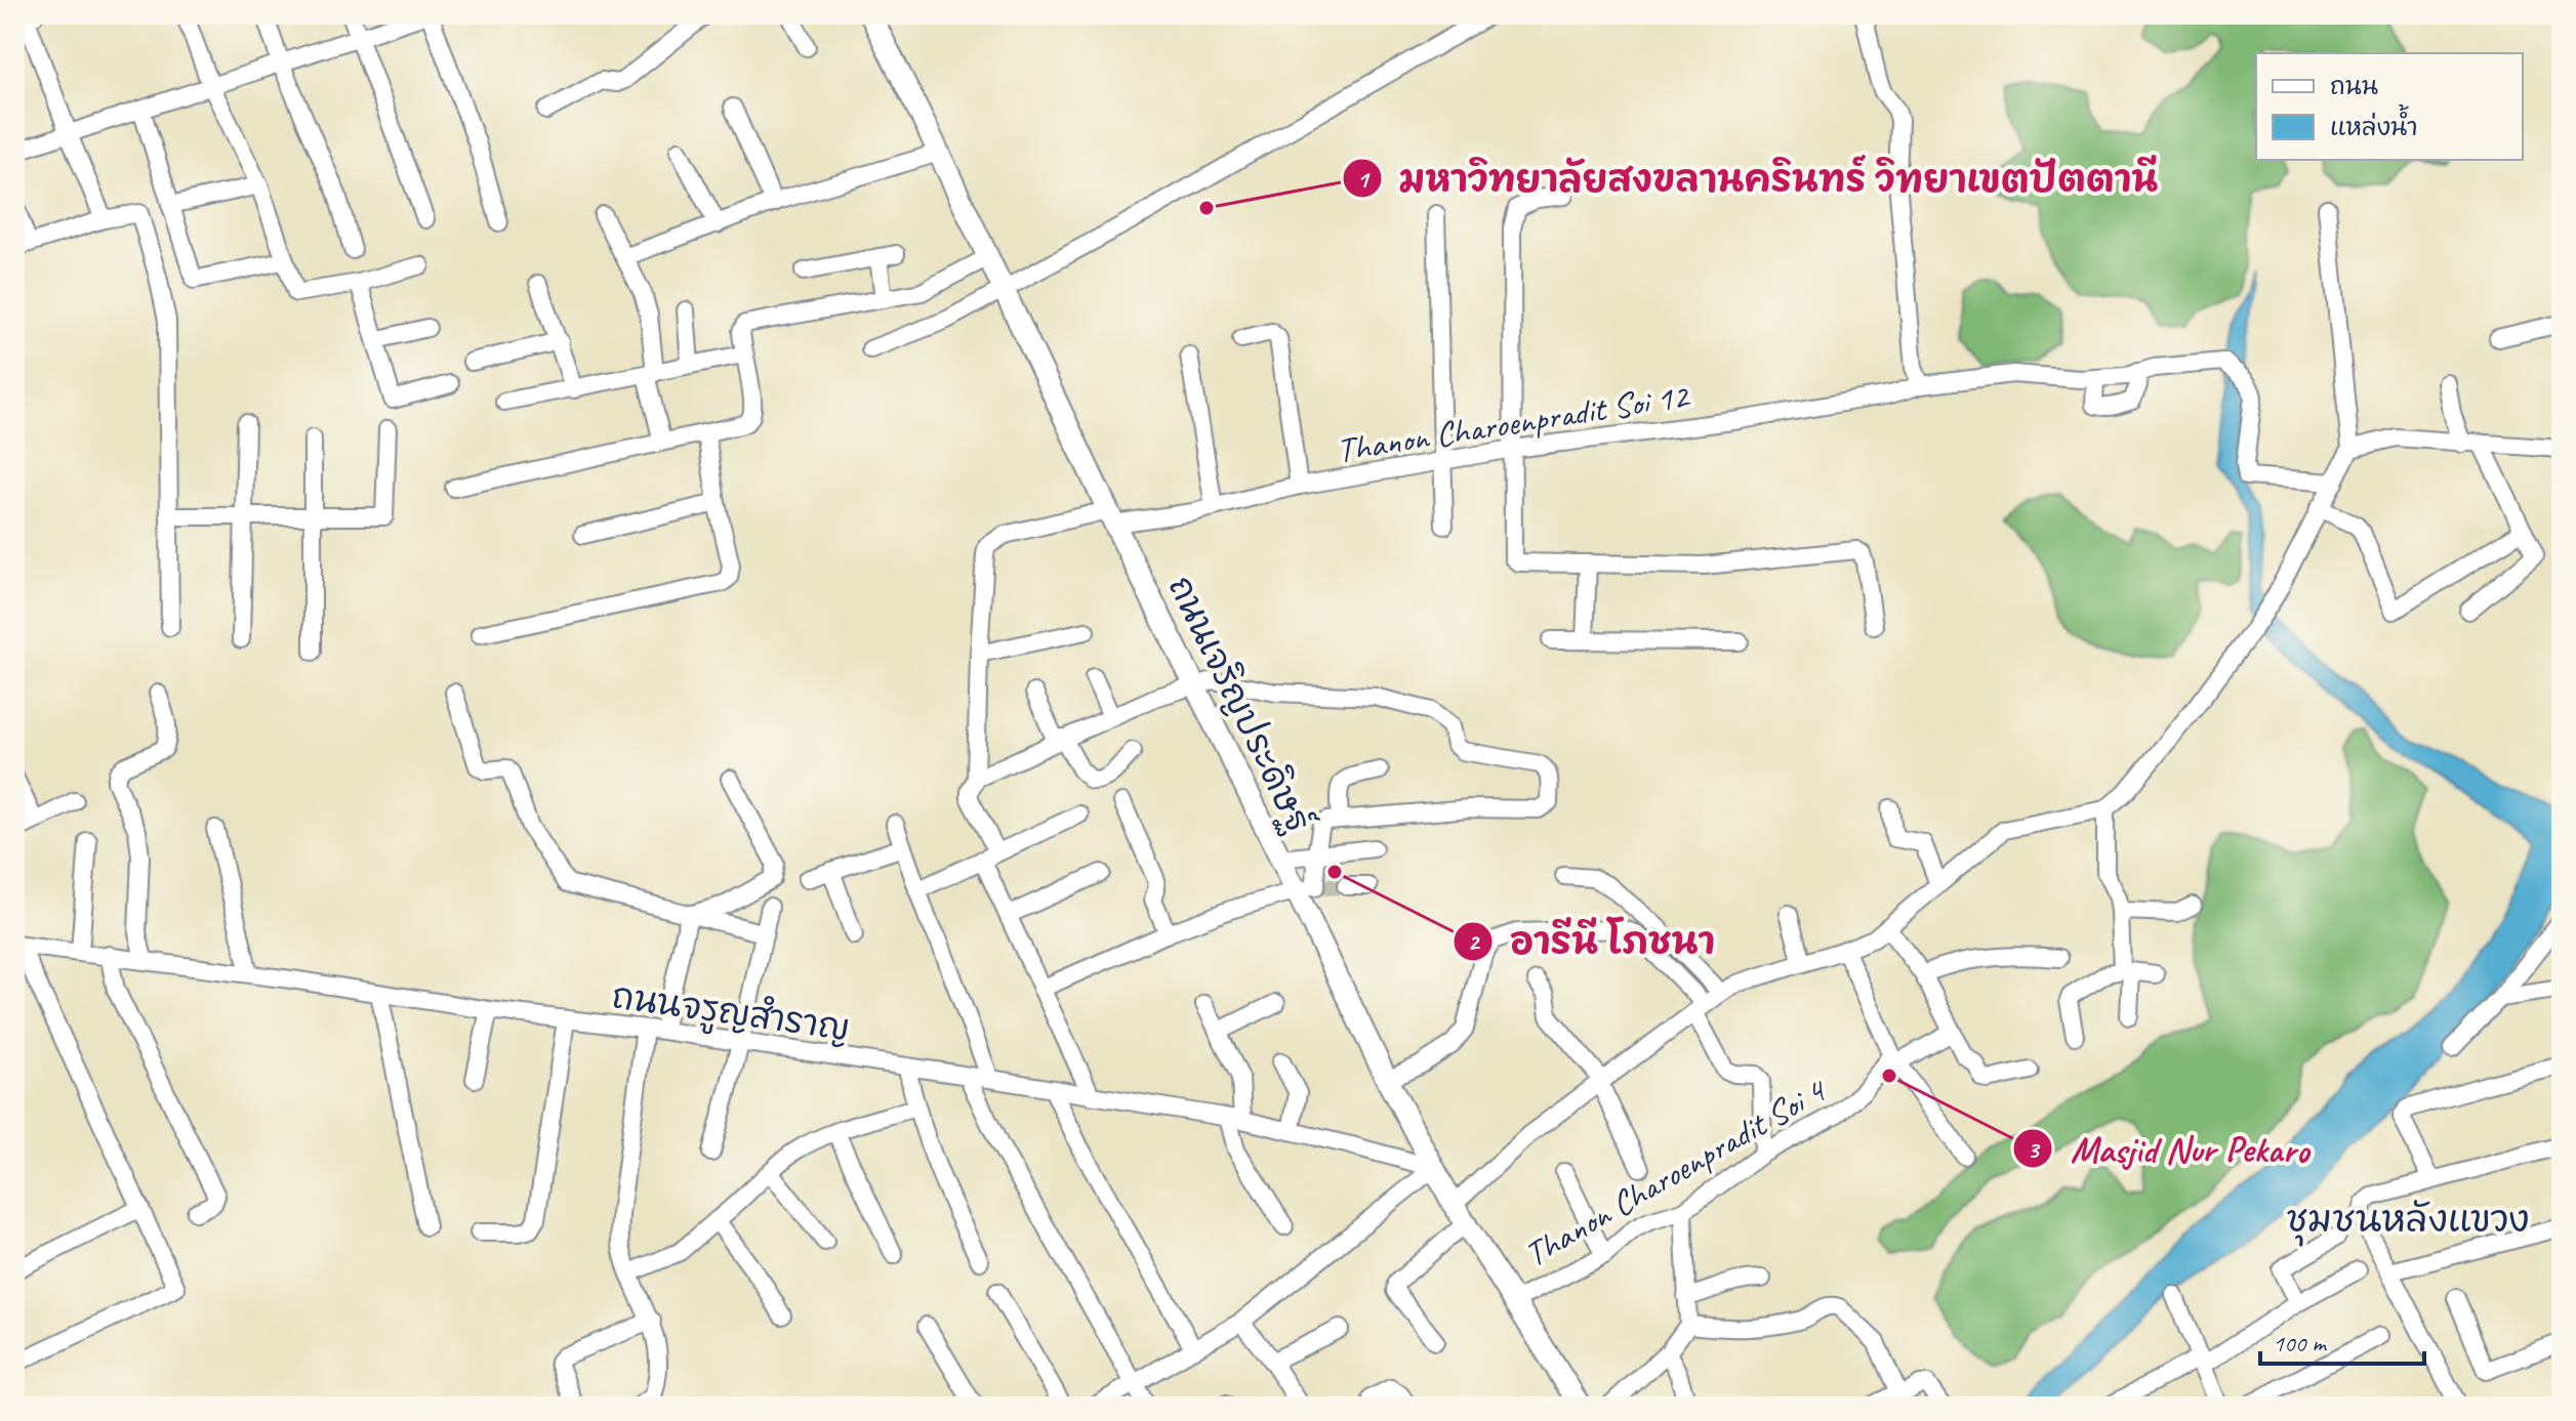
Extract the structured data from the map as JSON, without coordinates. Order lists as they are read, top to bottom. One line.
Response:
{"streets":{"main road":["ถนนเจริญประดิษฐ์"],"street":["Thanon Charoenpradit Soi 12","ถนนจรูญสำราญ","Thanon Charoenpradit Soi 4"]},"crossings":[["Thanon Charoenpradit Soi 12","ถนนเจริญประดิษฐ์"],["ถนนเจริญประดิษฐ์","ถนนจรูญสำราญ"],["ถนนเจริญประดิษฐ์","Thanon Charoenpradit Soi 4"]],"districts":["ชุมชนหลังแขวง"],"places":["มหาวิทยาลัยสงขลานครินทร์ วิทยาเขตปัตตานี","อารีนี โภชนา","Masjid Nur Pekaro"],"legend":["ถนน","แหล่งน้ำ"],"scale_bar":"100 m"}
